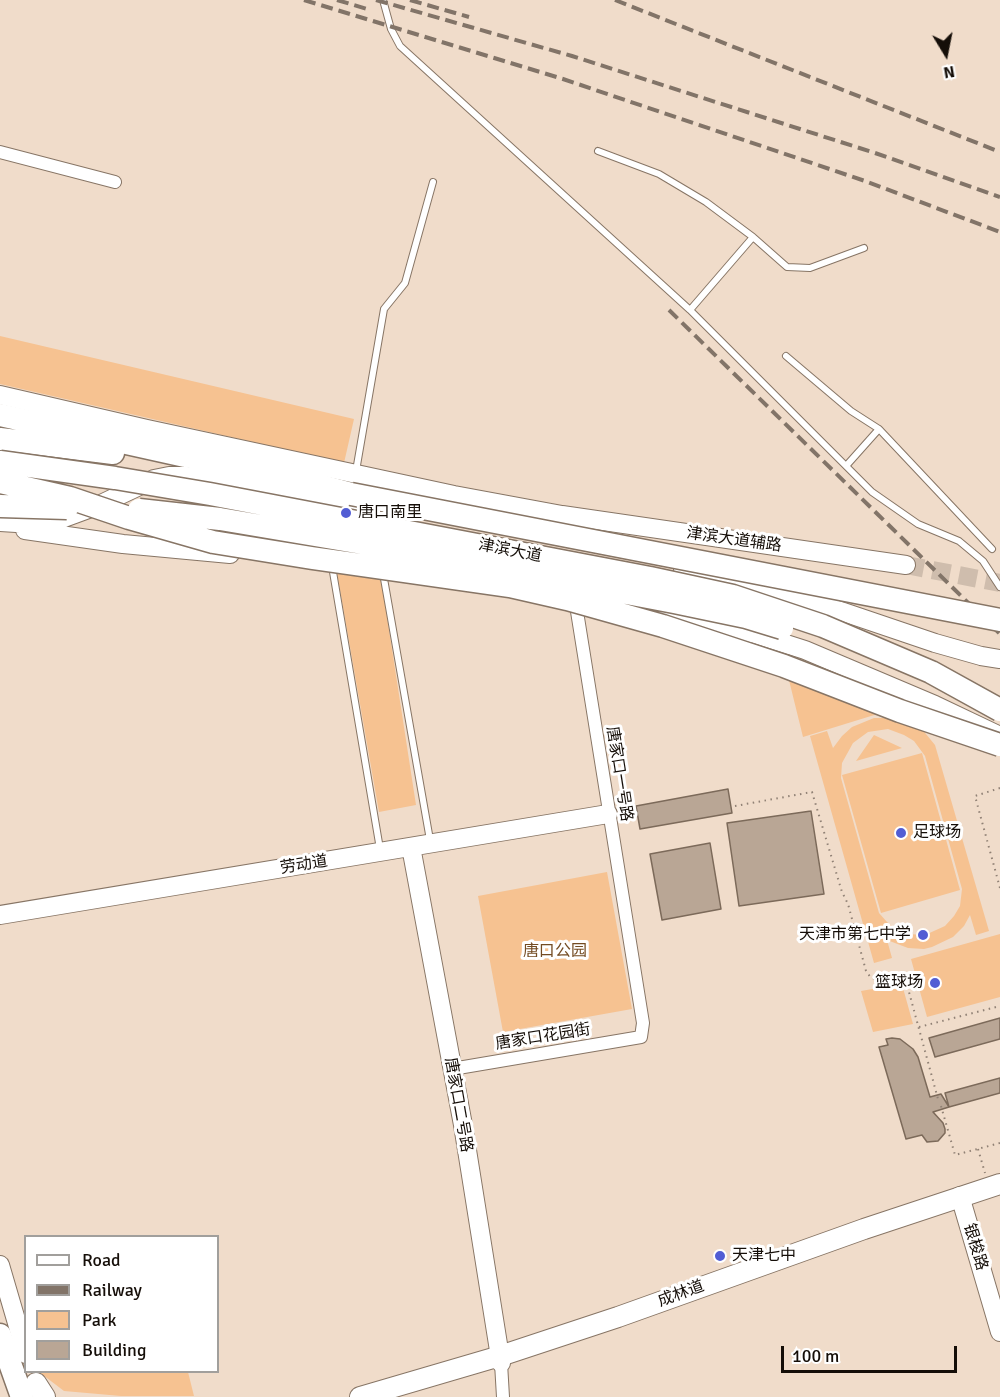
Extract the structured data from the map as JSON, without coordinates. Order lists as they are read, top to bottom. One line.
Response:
{"streets":{"highway":["津滨大道"],"main road":["成林道"],"street":["津滨大道辅路","唐家口一号路","劳动道","唐家口花园街","唐家口二号路","银梭路"]},"crossings":[["津滨大道辅路","津滨大道"],["津滨大道辅路","唐家口一号路"],["唐家口一号路","劳动道"],["唐家口一号路","唐家口花园街"],["劳动道","唐家口二号路"],["唐家口花园街","唐家口二号路"],["唐家口二号路","成林道"],["银梭路","成林道"]],"parks":["唐口公园"],"places":["唐口南里","足球场","天津市第七中学","篮球场","天津七中"],"legend":["Road","Railway","Park","Building"],"scale_bar":"100 m","north":"bottom"}
